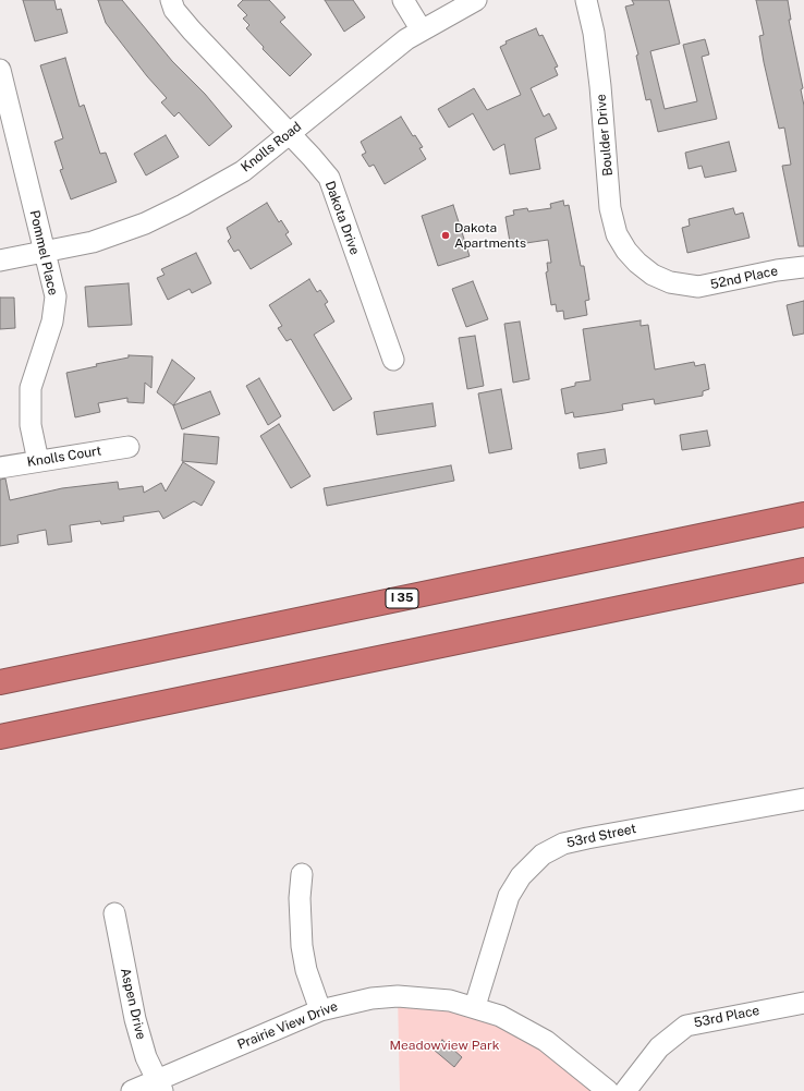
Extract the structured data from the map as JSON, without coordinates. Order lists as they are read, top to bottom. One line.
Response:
{"streets":{"highway":["I 35"],"street":["Boulder Drive","Knolls Road","Dakota Drive","Pommel Place","52nd Place","Knolls Court","53rd Street","Aspen Drive","53rd Place","Prairie View Drive"]},"crossings":[["Boulder Drive","52nd Place"],["Knolls Road","Dakota Drive"],["Knolls Road","Pommel Place"],["Pommel Place","Knolls Court"],["53rd Street","Prairie View Drive"],["Aspen Drive","Prairie View Drive"]],"parks":["Meadowview Park"],"places":["Dakota Apartments"]}
